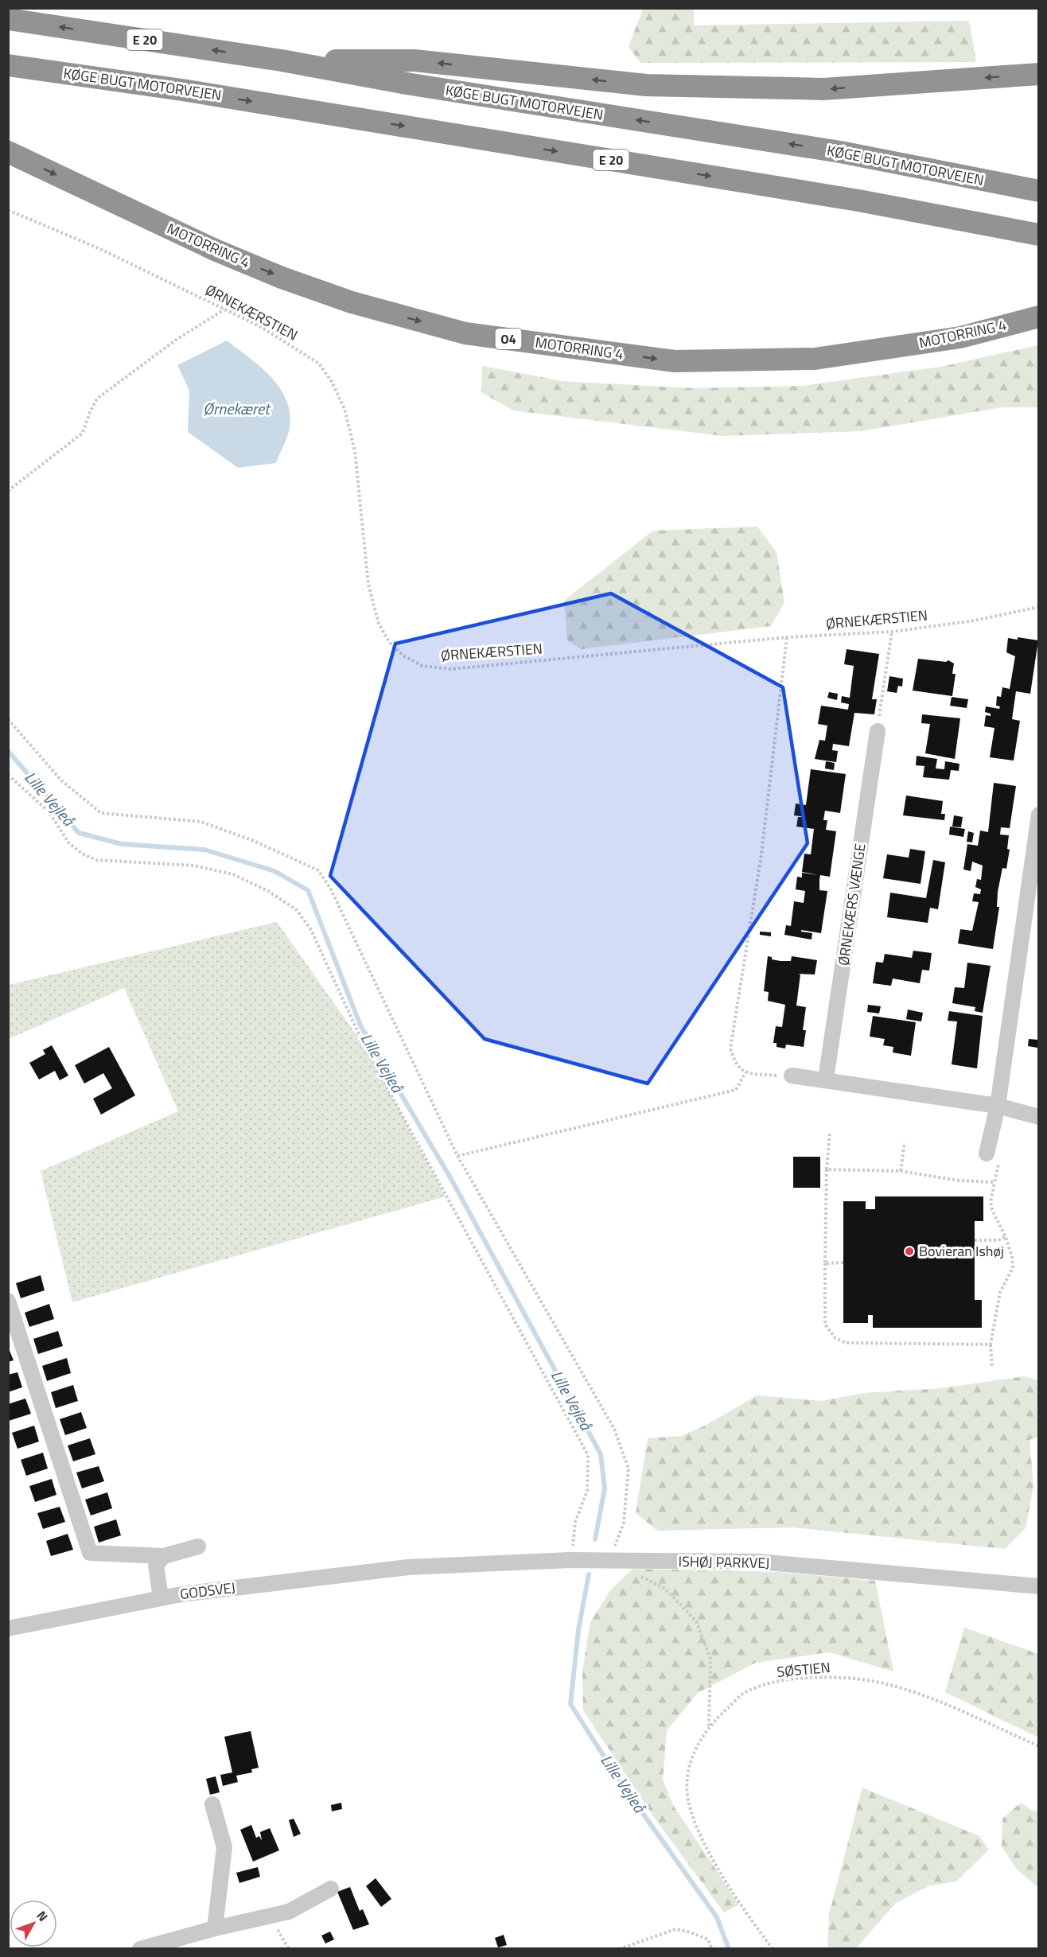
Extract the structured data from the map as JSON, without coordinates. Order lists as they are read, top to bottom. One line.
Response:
{"streets":{"highway":["E 20","KØGE BUGT MOTORVEJEN","MOTORRING 4","O4"],"street":["ØRNEKÆRS VÆNGE","ISHØJ PARKVEJ","GODSVEJ"],"path":["ØRNEKÆRSTIEN","SØSTIEN"]},"crossings":[["ISHØJ PARKVEJ","GODSVEJ"]],"one_way":["MOTORRING 4"],"water":["Ørnekæret","Lille Vejleå"],"places":["Bovieran Ishøj"],"north":"top right"}
